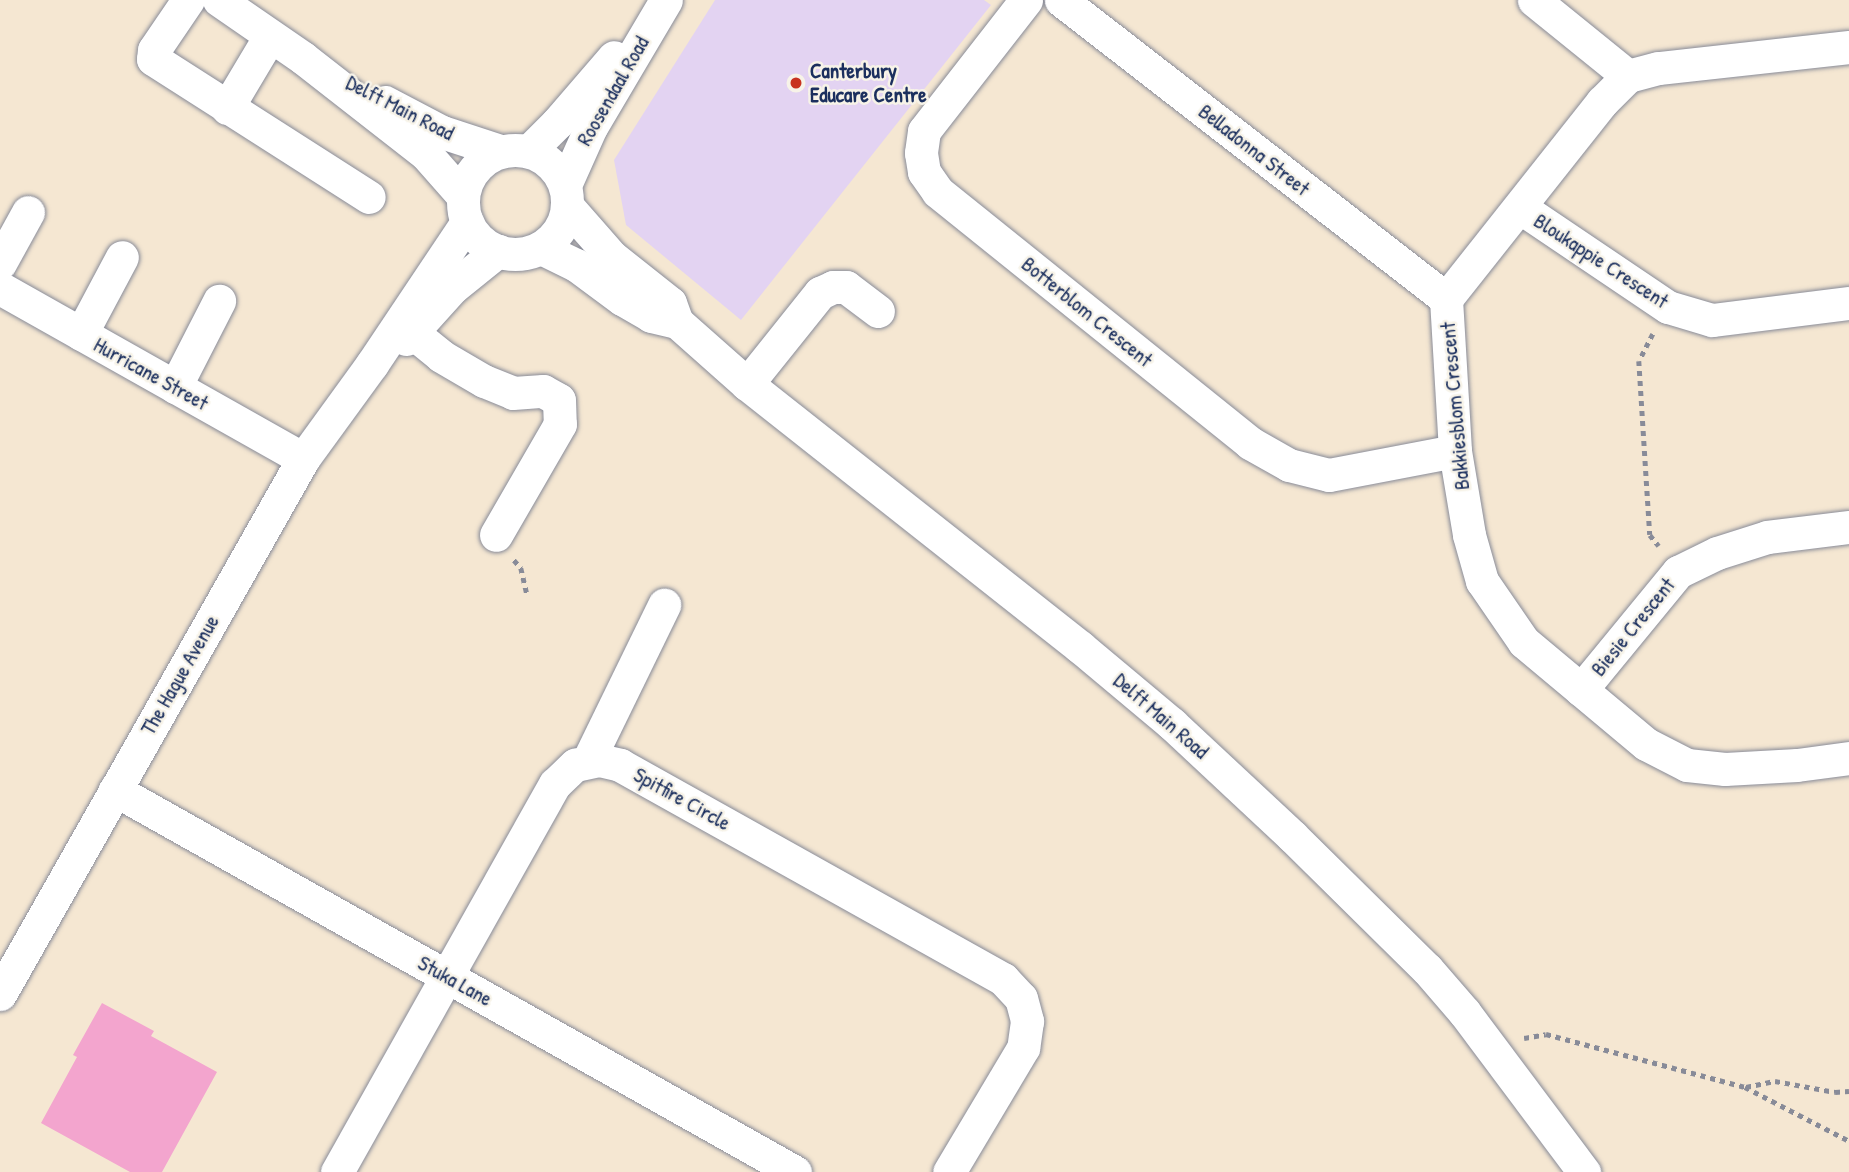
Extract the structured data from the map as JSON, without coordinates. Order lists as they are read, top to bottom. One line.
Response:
{"streets":{"street":["Roosendaal Road","Delft Main Road","Belladonna Street","Bloukappie Crescent","Botterblom Crescent","Hurricane Street","Bakkiesblom Crescent","Biesie Crescent","The Hague Avenue","Spitfire Circle","Stuka Lane"]},"crossings":[["Roosendaal Road","Delft Main Road"],["Roosendaal Road","The Hague Avenue"],["Delft Main Road","The Hague Avenue"],["Belladonna Street","Bakkiesblom Crescent"],["Bloukappie Crescent","Bakkiesblom Crescent"],["Botterblom Crescent","Bakkiesblom Crescent"],["Hurricane Street","The Hague Avenue"],["Bakkiesblom Crescent","Biesie Crescent"],["The Hague Avenue","Stuka Lane"]],"places":["Canterbury Educare Centre"]}
